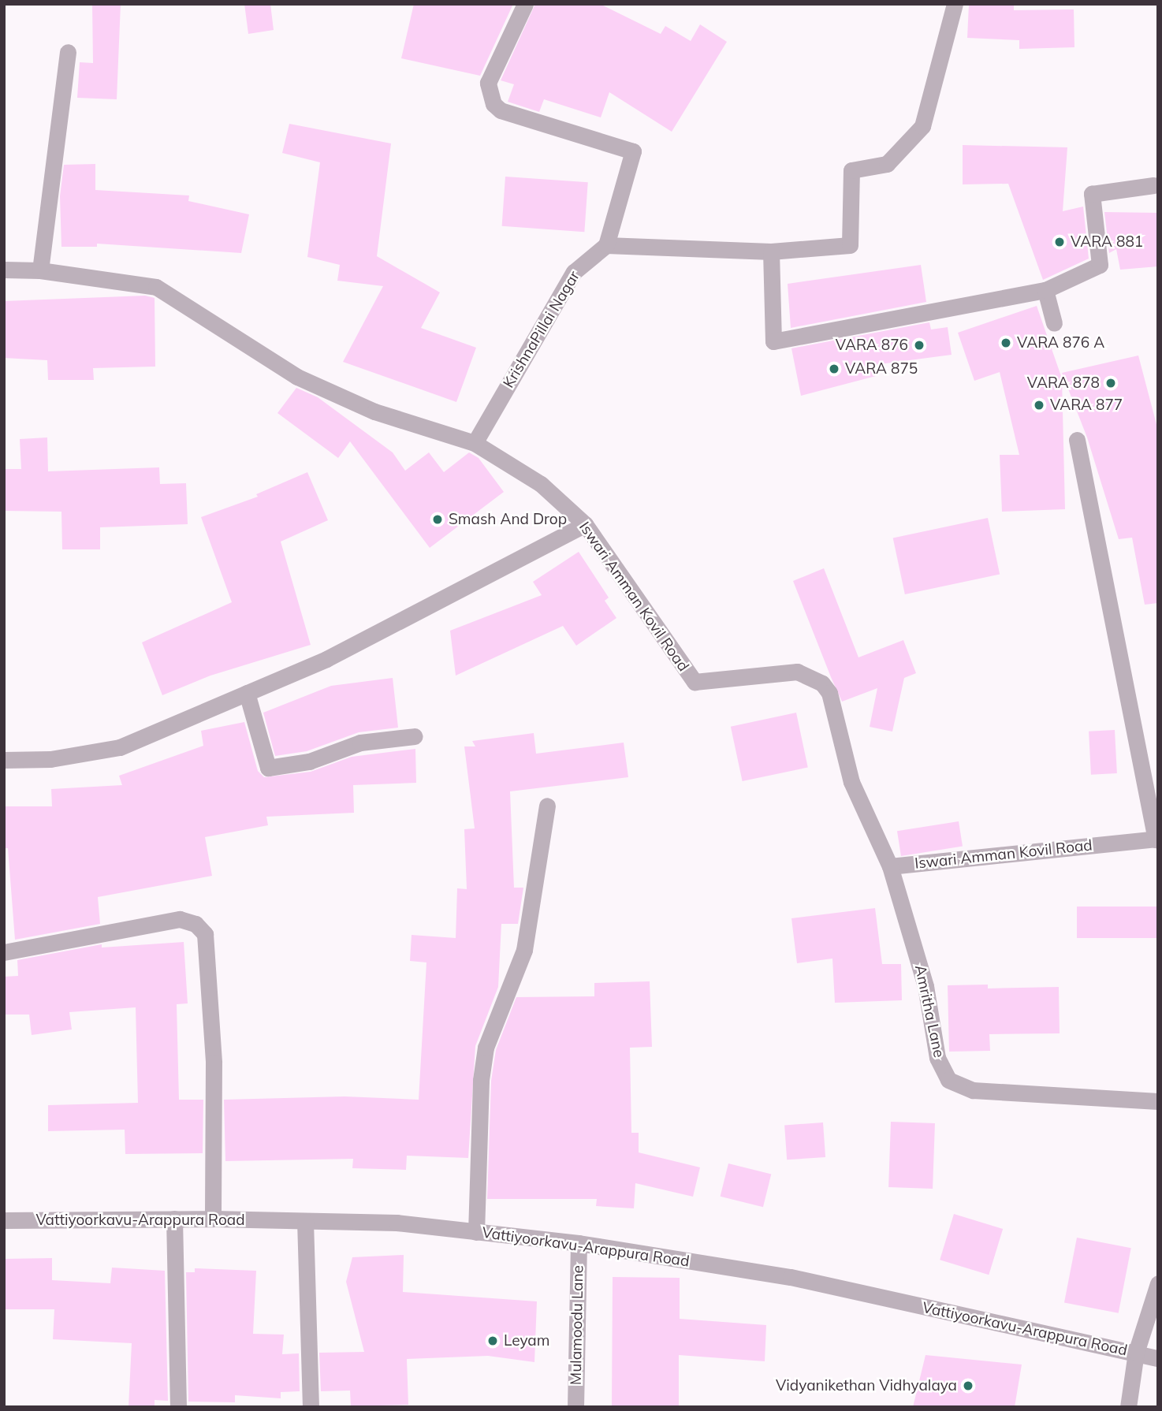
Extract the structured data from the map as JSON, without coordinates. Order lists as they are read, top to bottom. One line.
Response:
{"streets":{"street":["KrishnaPillai Nagar","Iswari Amman Kovil Road","Amritha Lane","Vattiyoorkavu-Arappura Road","Mulamoodu Lane"]},"crossings":[["KrishnaPillai Nagar","Iswari Amman Kovil Road"],["Iswari Amman Kovil Road","Amritha Lane"],["Vattiyoorkavu-Arappura Road","Mulamoodu Lane"]],"places":["VARA 881","VARA 876 A","VARA 876","VARA 875","VARA 878","VARA 877","Smash And Drop","Leyam","Vidyanikethan Vidhyalaya"]}
